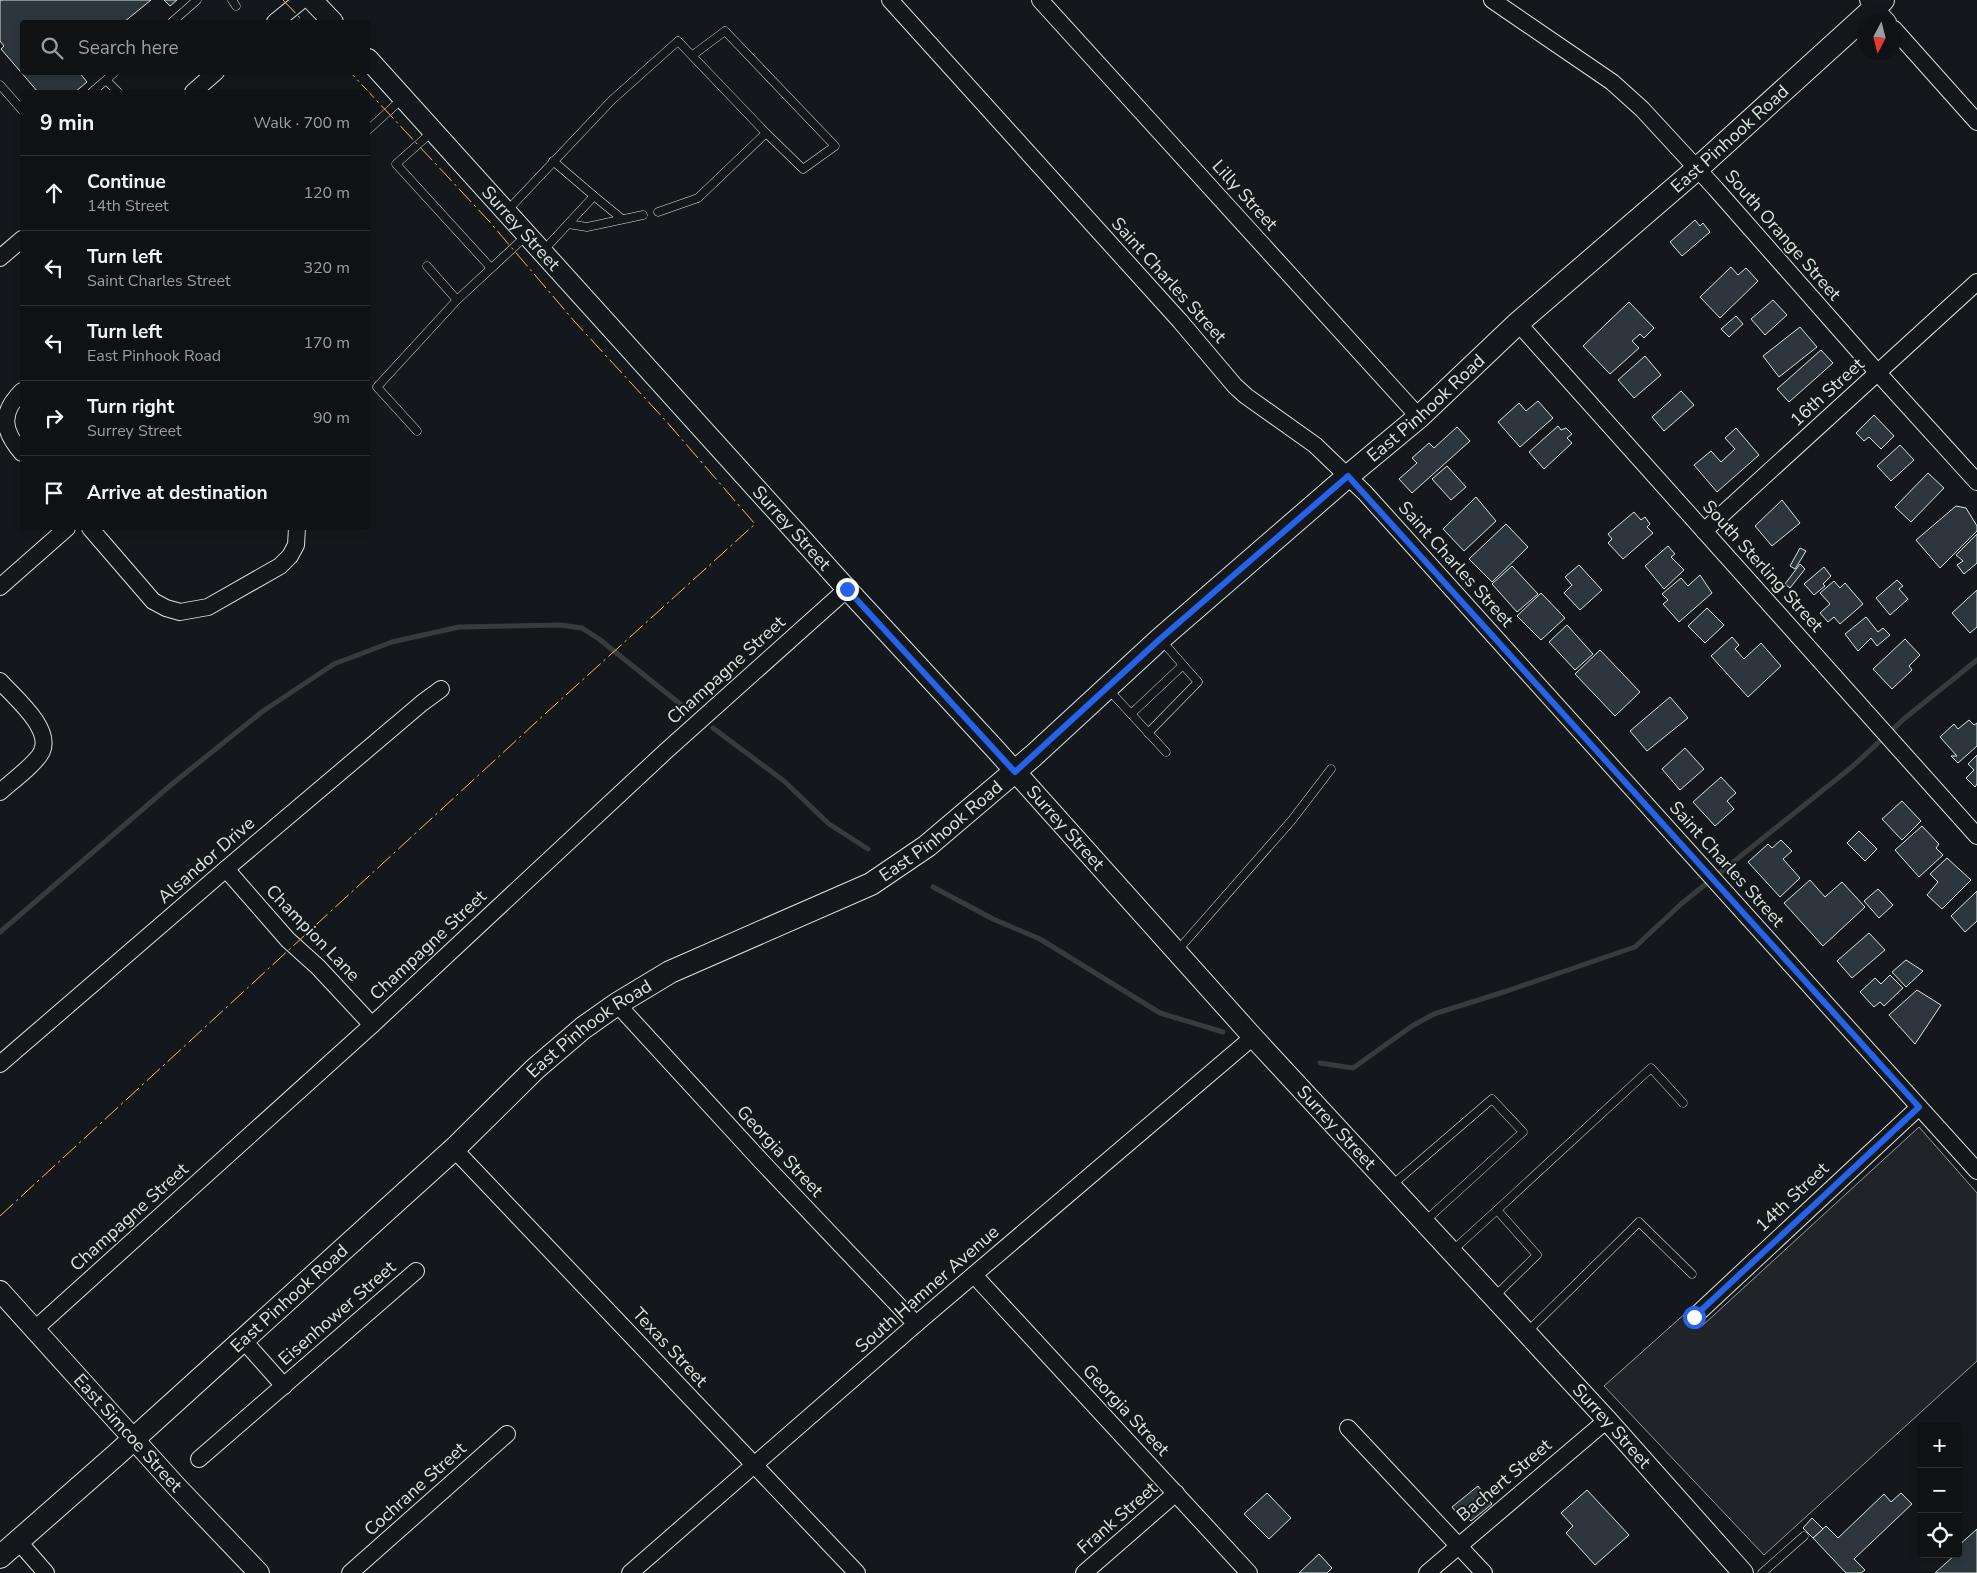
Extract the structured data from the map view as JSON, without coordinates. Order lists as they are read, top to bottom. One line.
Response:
{"streets":{"main road":["East Pinhook Road"],"street":["Lilly Street","Surrey Street","South Orange Street","Saint Charles Street","16th Street","South Sterling Street","Champagne Street","Alsandor Drive","Champion Lane","Georgia Street","14th Street","South Hamner Avenue","Eisenhower Street","Texas Street","East Simcoe Street","Bachert Street","Cochrane Street","Frank Street"]},"crossings":[["East Pinhook Road","Lilly Street"],["East Pinhook Road","Surrey Street"],["East Pinhook Road","South Orange Street"],["East Pinhook Road","Saint Charles Street"],["East Pinhook Road","South Sterling Street"],["East Pinhook Road","Georgia Street"],["East Pinhook Road","Eisenhower Street"],["East Pinhook Road","Texas Street"],["East Pinhook Road","East Simcoe Street"],["Surrey Street","Champagne Street"],["Surrey Street","South Hamner Avenue"],["Surrey Street","Bachert Street"],["South Orange Street","16th Street"],["Saint Charles Street","14th Street"],["16th Street","South Sterling Street"],["Champagne Street","Champion Lane"],["Champagne Street","East Simcoe Street"],["Alsandor Drive","Champion Lane"],["Georgia Street","South Hamner Avenue"],["Georgia Street","Frank Street"],["South Hamner Avenue","Texas Street"]],"north":"bottom","page":{"search":"Search here","heading":["9 min","Walk · 700 m"],"list":[["Continue","14th Street","120 m"],["Turn left","Saint Charles Street","320 m"],["Turn left","East Pinhook Road","170 m"],["Turn right","Surrey Street","90 m"],"Arrive at destination"],"map_buttons":["+","−"]}}
